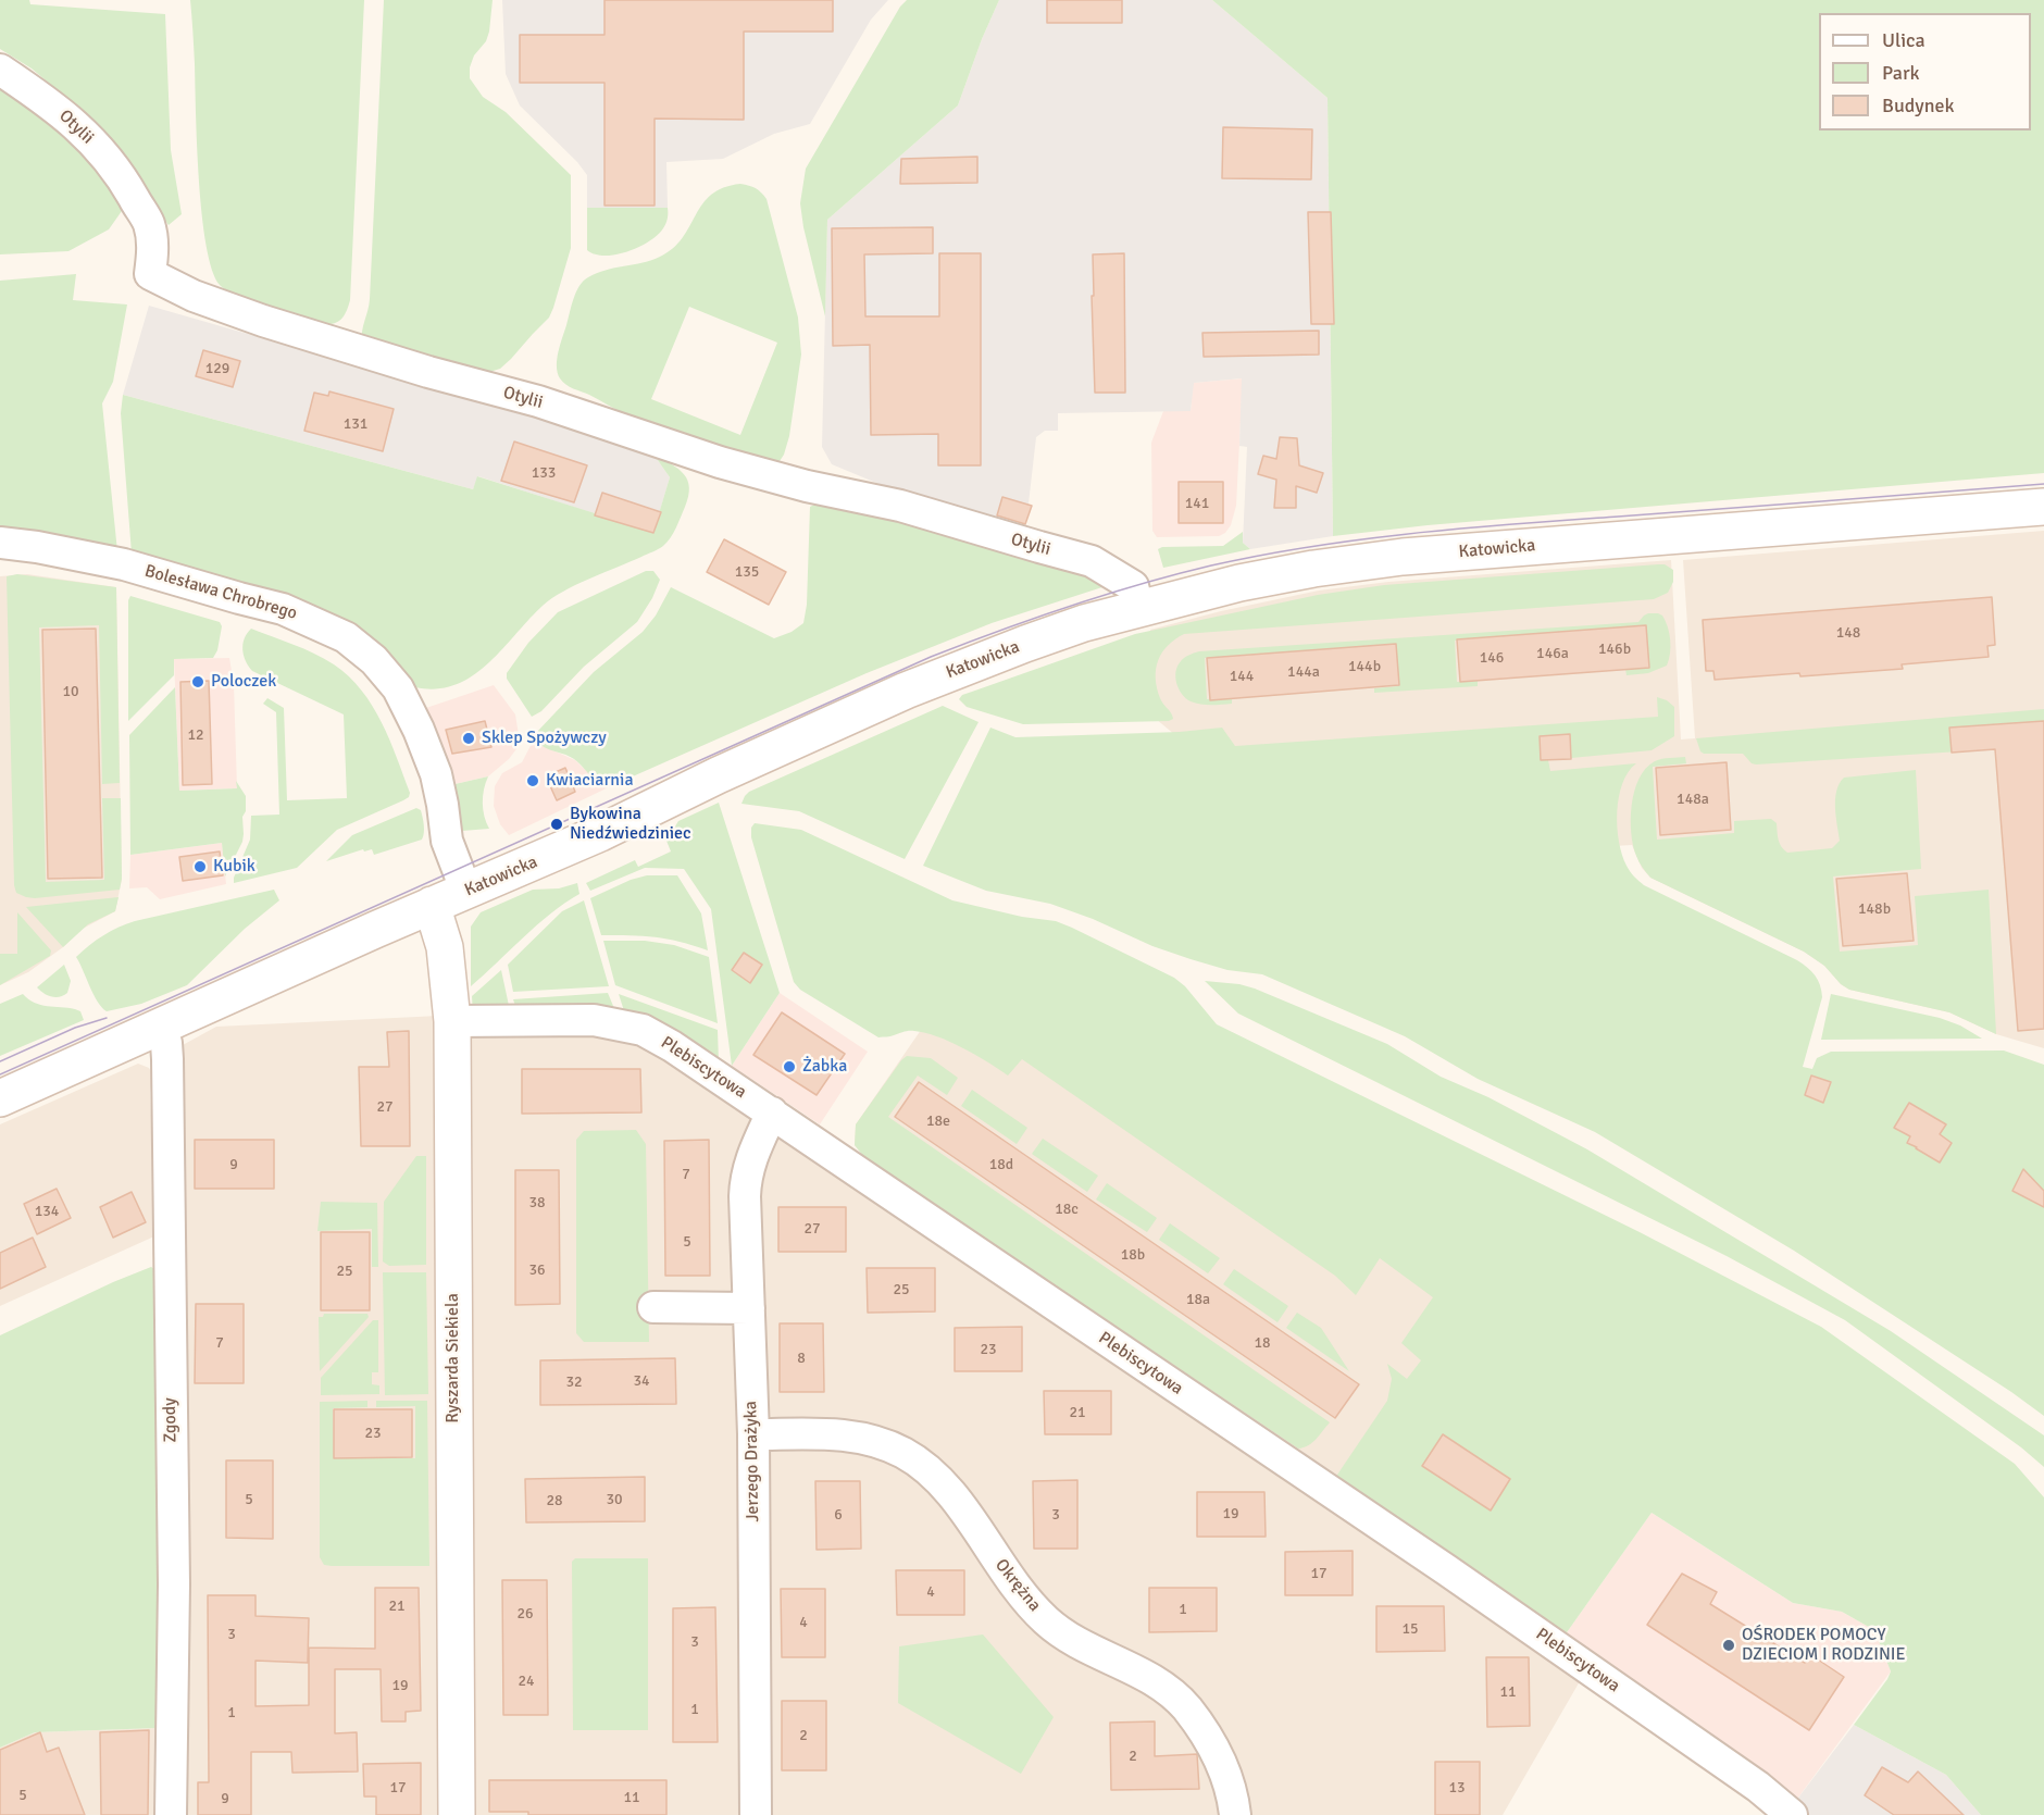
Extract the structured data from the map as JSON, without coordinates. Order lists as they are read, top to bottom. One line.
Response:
{"streets":{"street":["Otylii","Katowicka","Bolesława Chrobrego","Plebiscytowa","Ryszarda Siekiela","Zgody","Jerzego Drażyka","Okrężna"]},"crossings":[["Otylii","Katowicka"],["Katowicka","Bolesława Chrobrego"],["Katowicka","Ryszarda Siekiela"],["Katowicka","Zgody"],["Plebiscytowa","Ryszarda Siekiela"],["Plebiscytowa","Jerzego Drażyka"],["Jerzego Drażyka","Okrężna"]],"places":["Poloczek","Sklep Spożywczy","Kwiaciarnia","Bykowina Niedźwiedziniec","Kubik","Żabka","OŚRODEK POMOCY DZIECIOM I RODZINIE"],"house_numbers":["129","131","133","141","135","148","146b","146a","146","144b","144a","144","10","12","148a","148b","27","18e","9","18d","7","38","18c","134","27","5","18b","36","25","25","18a","7","18","23","8","34","32","21","23","5","30","28","19","6","3","17","4","21","1","26","4","15","3","3","24","19","11","1","1","2","2","17","13","5","11","9"],"legend":["Ulica","Park","Budynek"]}
